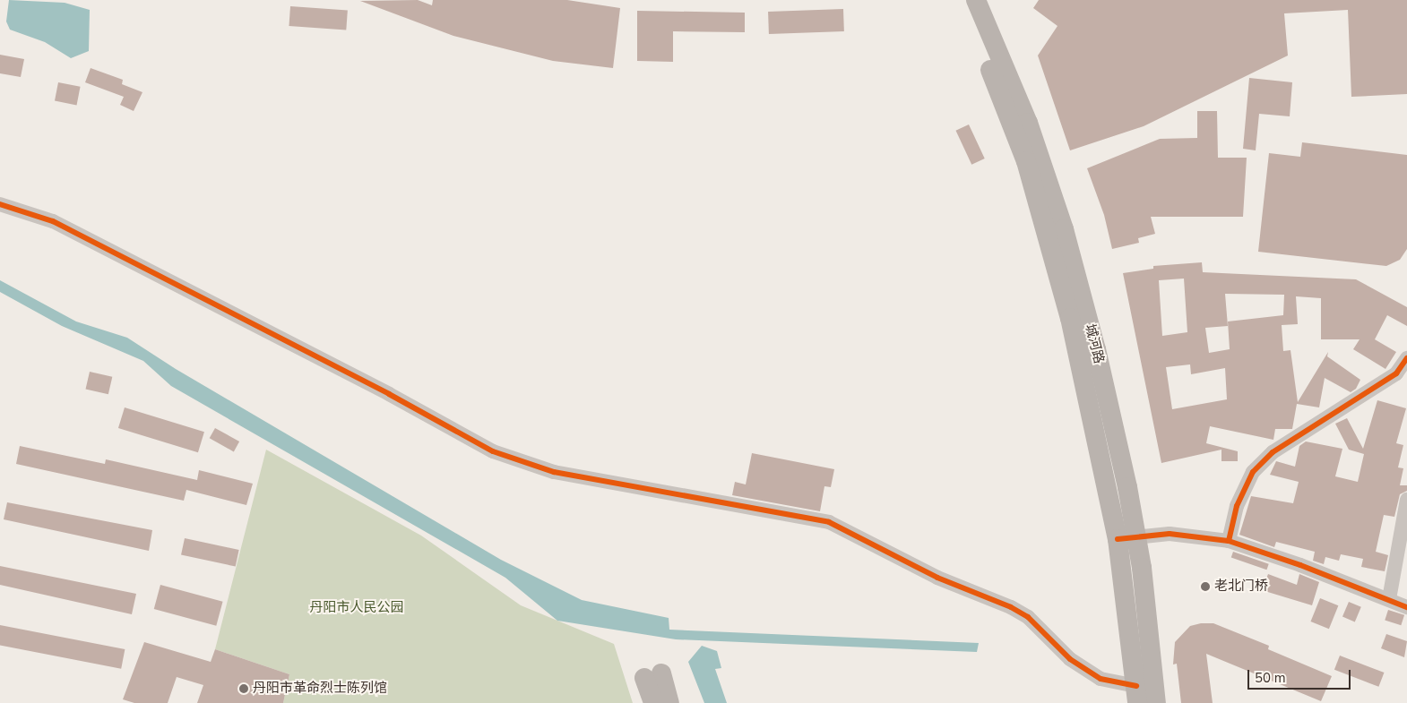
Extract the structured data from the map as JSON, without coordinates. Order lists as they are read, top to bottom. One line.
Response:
{"streets":{"main road":["城河路"]},"parks":["丹阳市人民公园"],"places":["老北门桥","丹阳市革命烈士陈列馆"],"scale_bar":"50 m"}
